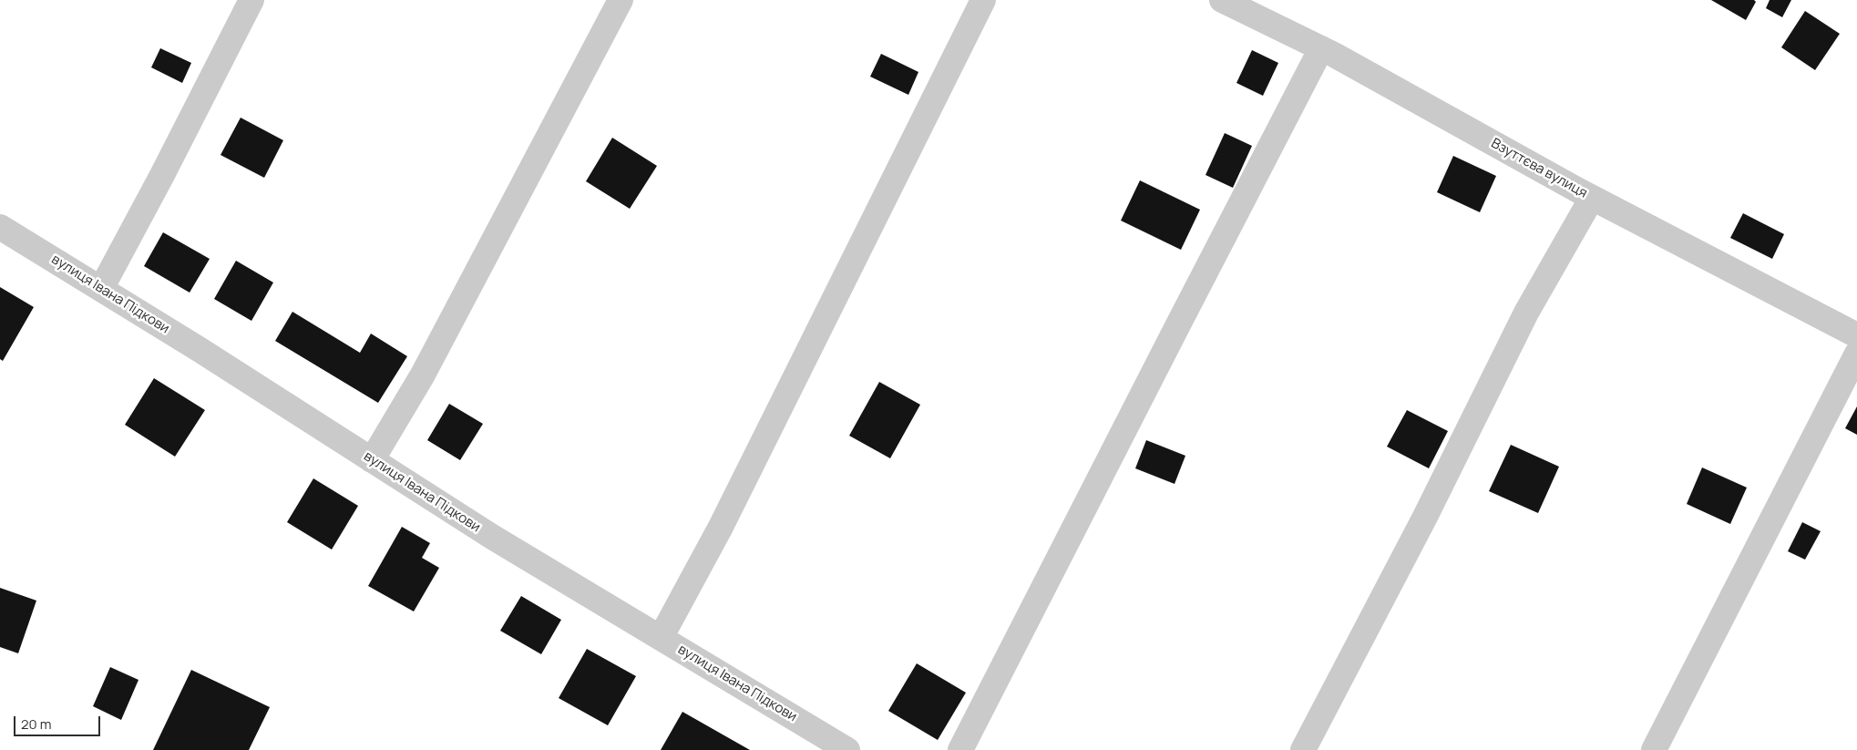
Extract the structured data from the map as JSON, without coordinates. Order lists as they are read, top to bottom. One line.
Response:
{"streets":{"street":["Взуттєва вулиця","вулиця Івана Підкови"]},"scale_bar":"20 m"}
